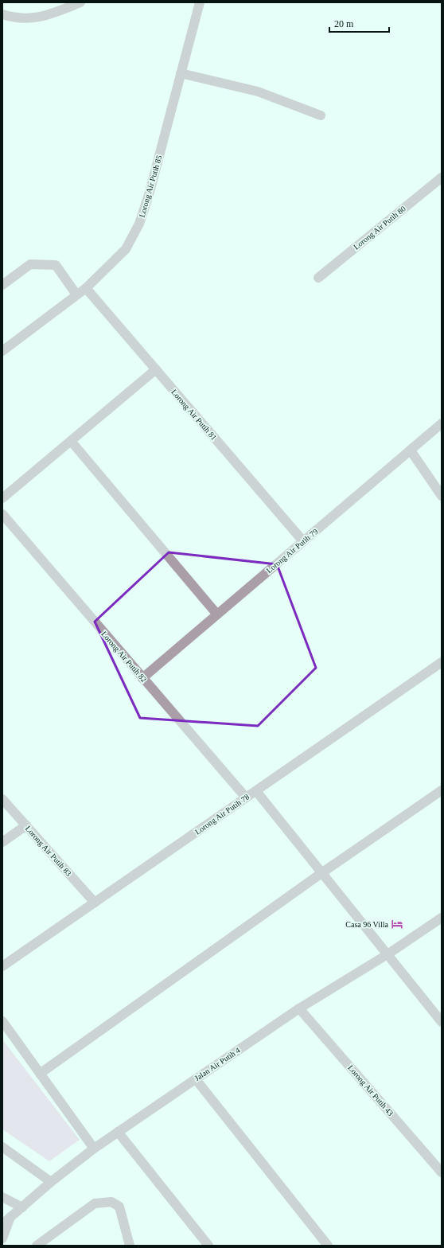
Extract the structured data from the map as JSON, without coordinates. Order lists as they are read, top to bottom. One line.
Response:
{"streets":{"street":["Lorong Air Putih 85","Lorong Air Putih 80","Lorong Air Putih 81","Lorong Air Putih 79","Lorong Air Putih 82","Lorong Air Putih 78","Lorong Air Putih 83","Jalan Air Putih 4","Lorong Air Putih 43"]},"crossings":[["Lorong Air Putih 85","Lorong Air Putih 81"],["Lorong Air Putih 81","Lorong Air Putih 79"],["Lorong Air Putih 79","Lorong Air Putih 82"],["Lorong Air Putih 82","Lorong Air Putih 78"],["Lorong Air Putih 78","Lorong Air Putih 83"],["Jalan Air Putih 4","Lorong Air Putih 43"]],"places":{"hotel":["Casa 96 Villa"]},"scale_bar":"20 m"}
